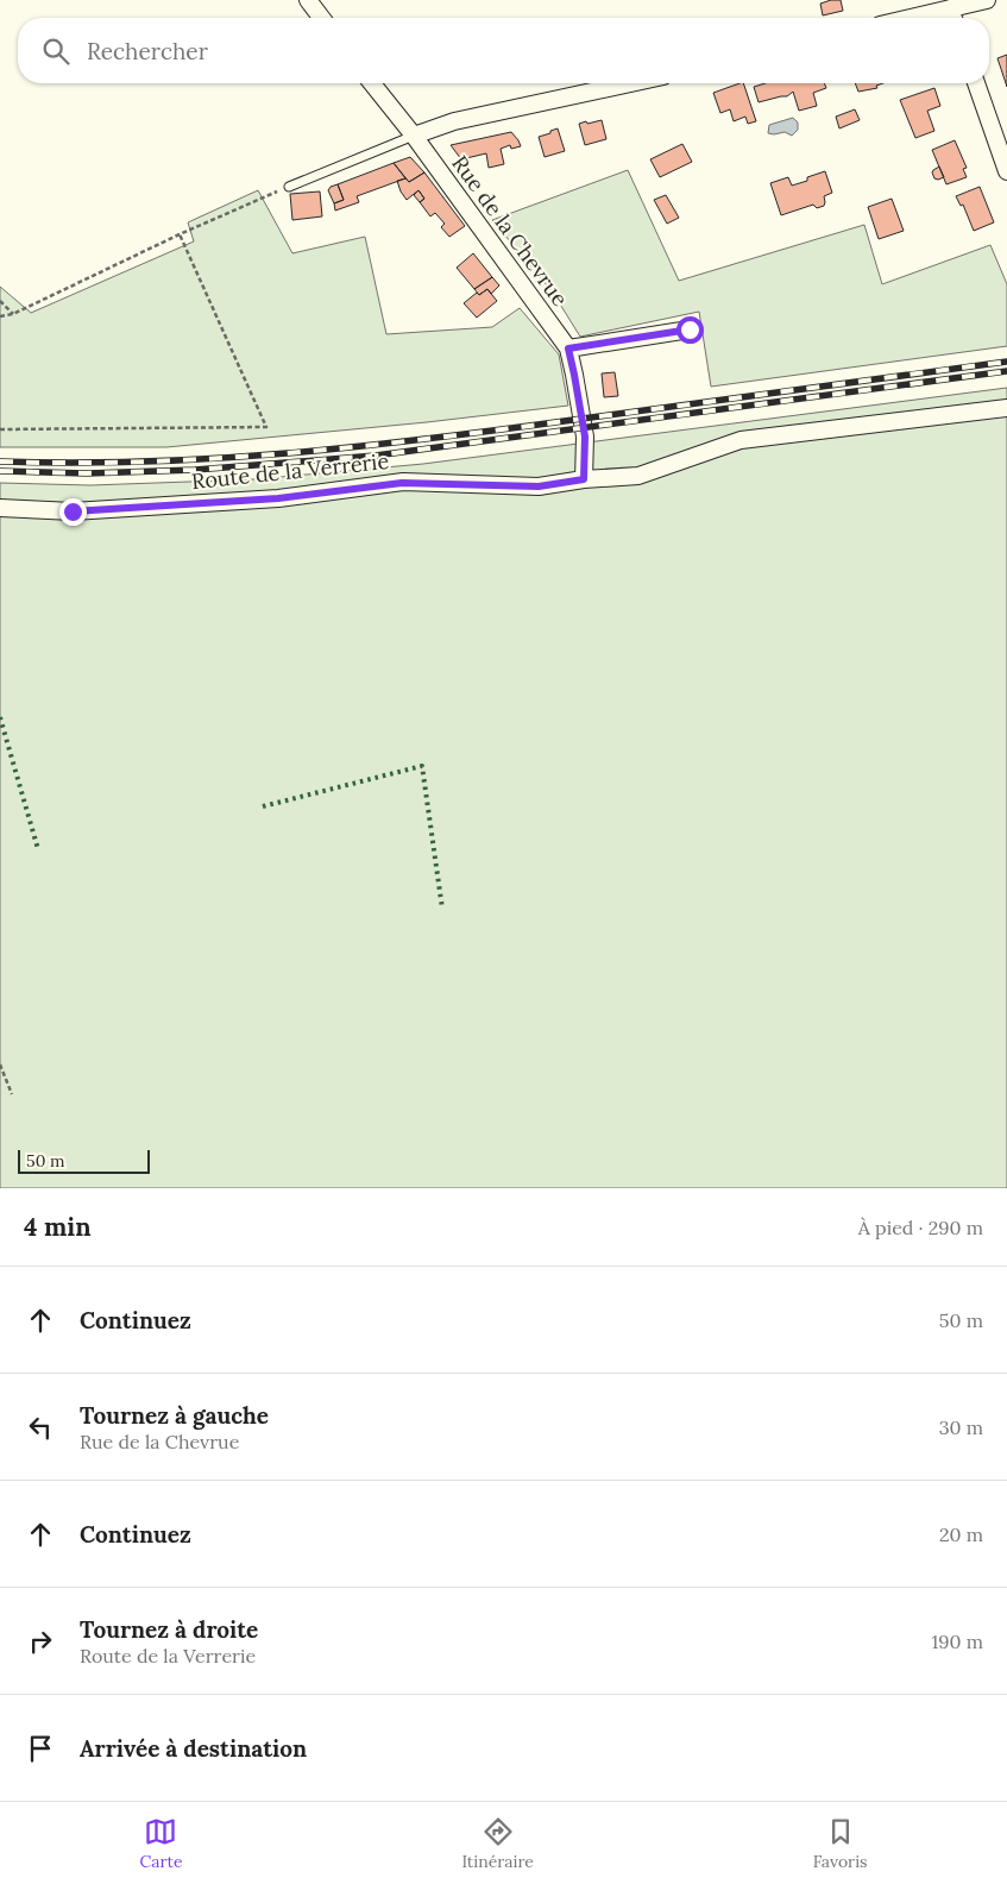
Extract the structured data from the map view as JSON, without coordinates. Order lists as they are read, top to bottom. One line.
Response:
{"streets":{"street":["Rue de la Chevrue","Route de la Verrerie"]},"crossings":[["Rue de la Chevrue","Route de la Verrerie"]],"scale_bar":"50 m","page":{"search":"Rechercher","scale":"50 m","heading":["4 min","À pied · 290 m"],"list":[["Continuez","50 m"],["Tournez à gauche","Rue de la Chevrue","30 m"],["Continuez","20 m"],["Tournez à droite","Route de la Verrerie","190 m"],"Arrivée à destination"],"nav":["Carte","Itinéraire","Favoris"]}}
